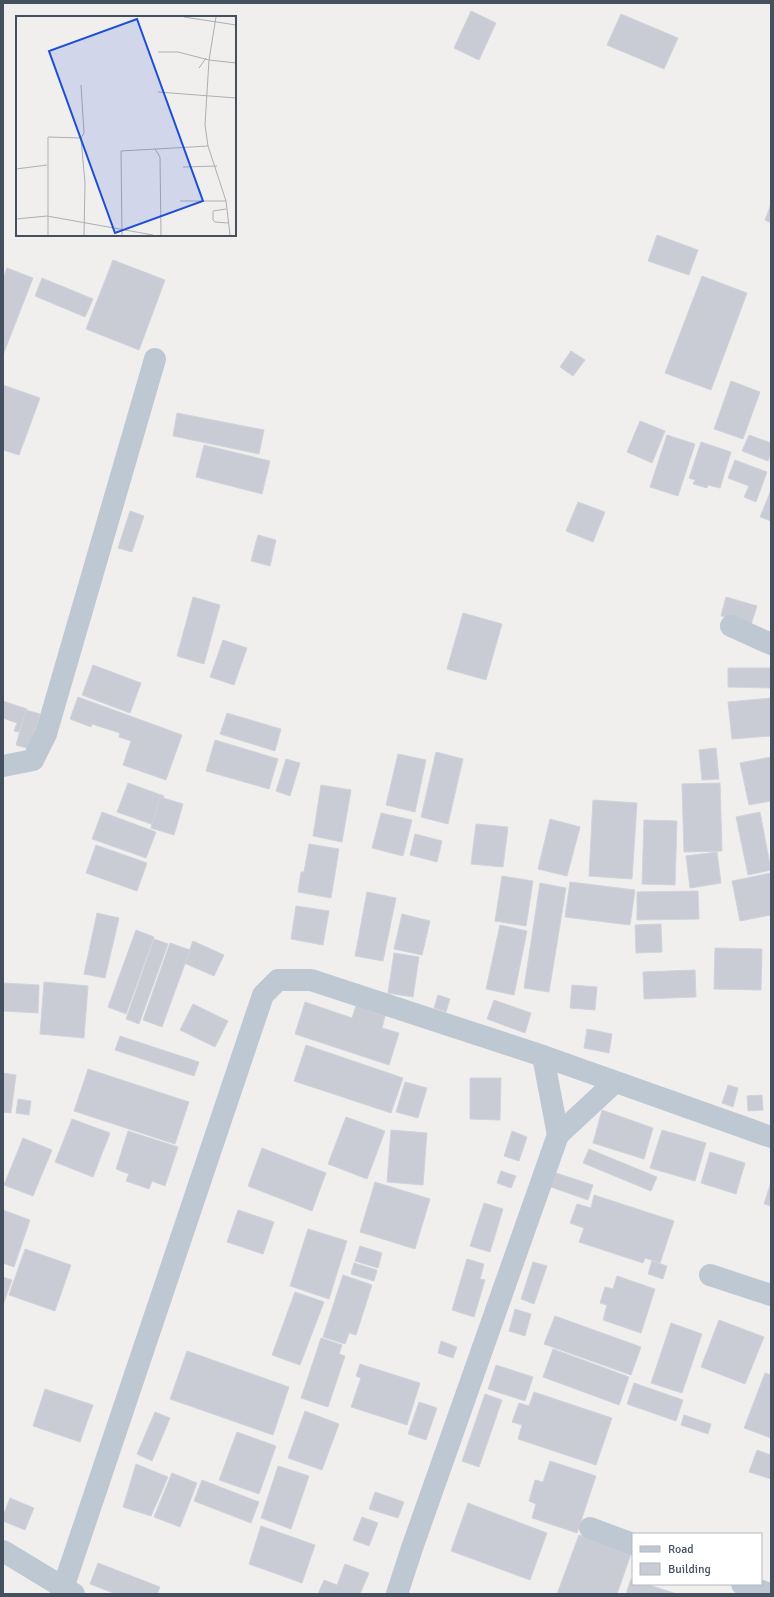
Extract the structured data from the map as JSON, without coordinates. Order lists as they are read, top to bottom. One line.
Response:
{"legend":["Road","Building"]}
